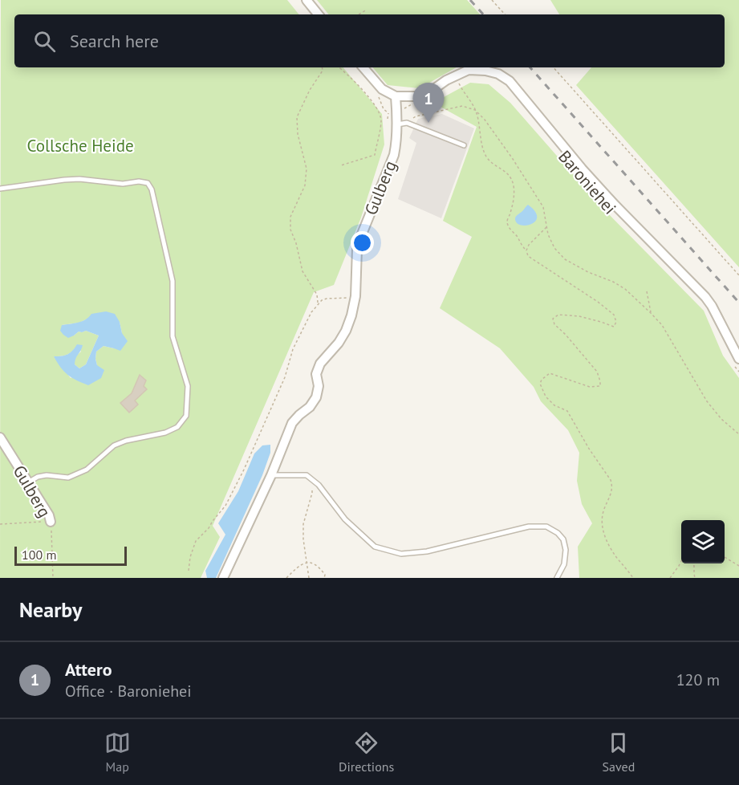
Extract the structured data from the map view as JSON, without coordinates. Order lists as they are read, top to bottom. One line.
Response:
{"streets":{"street":["Baroniehei","Gulberg"]},"crossings":[["Baroniehei","Gulberg"]],"parks":["Collsche Heide"],"scale_bar":"100 m","page":{"search":"Search here","pins":"1","scale":"100 m","heading":"Nearby","list":[{"mark":"1","name":"Attero","note":"Office · Baroniehei","value":"120 m"}],"nav":["Map","Directions","Saved"]}}
